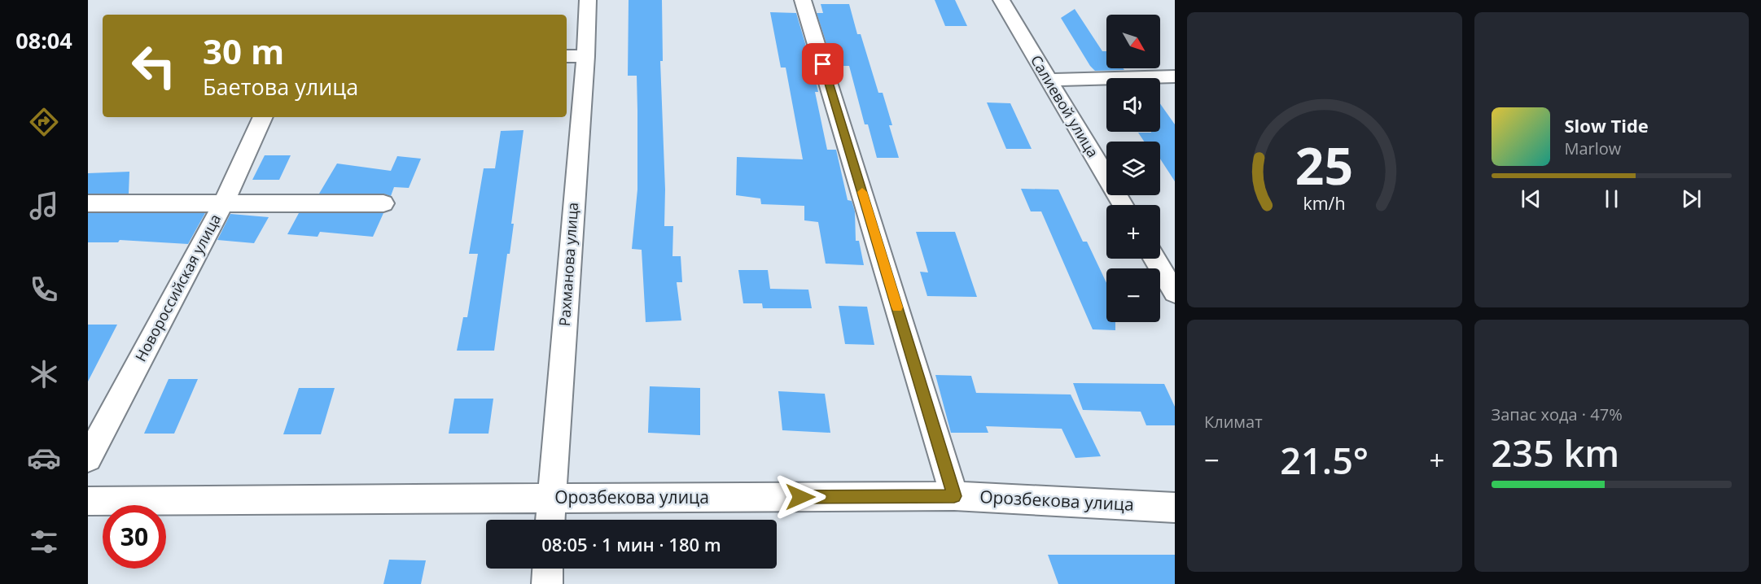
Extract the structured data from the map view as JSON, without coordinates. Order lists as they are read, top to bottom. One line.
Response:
{"streets":{"street":["Салиевой улица","Рахманова улица","Новороссийская улица","Орозбекова улица"]},"crossings":[["Рахманова улица","Орозбекова улица"]],"north":"bottom right","page":{"tabs":"08:04","map_buttons":["+","−"],"turn":["30 m","Баетова улица"],"song":["Slow Tide","Marlow"],"tile":["Климат",["Запас хода · 47%","235 km"]],"heat":["−","21.5°","+"],"limit":"30","trip":"08:05 · 1 мин · 180 m","gauge":["25","km/h"]}}
